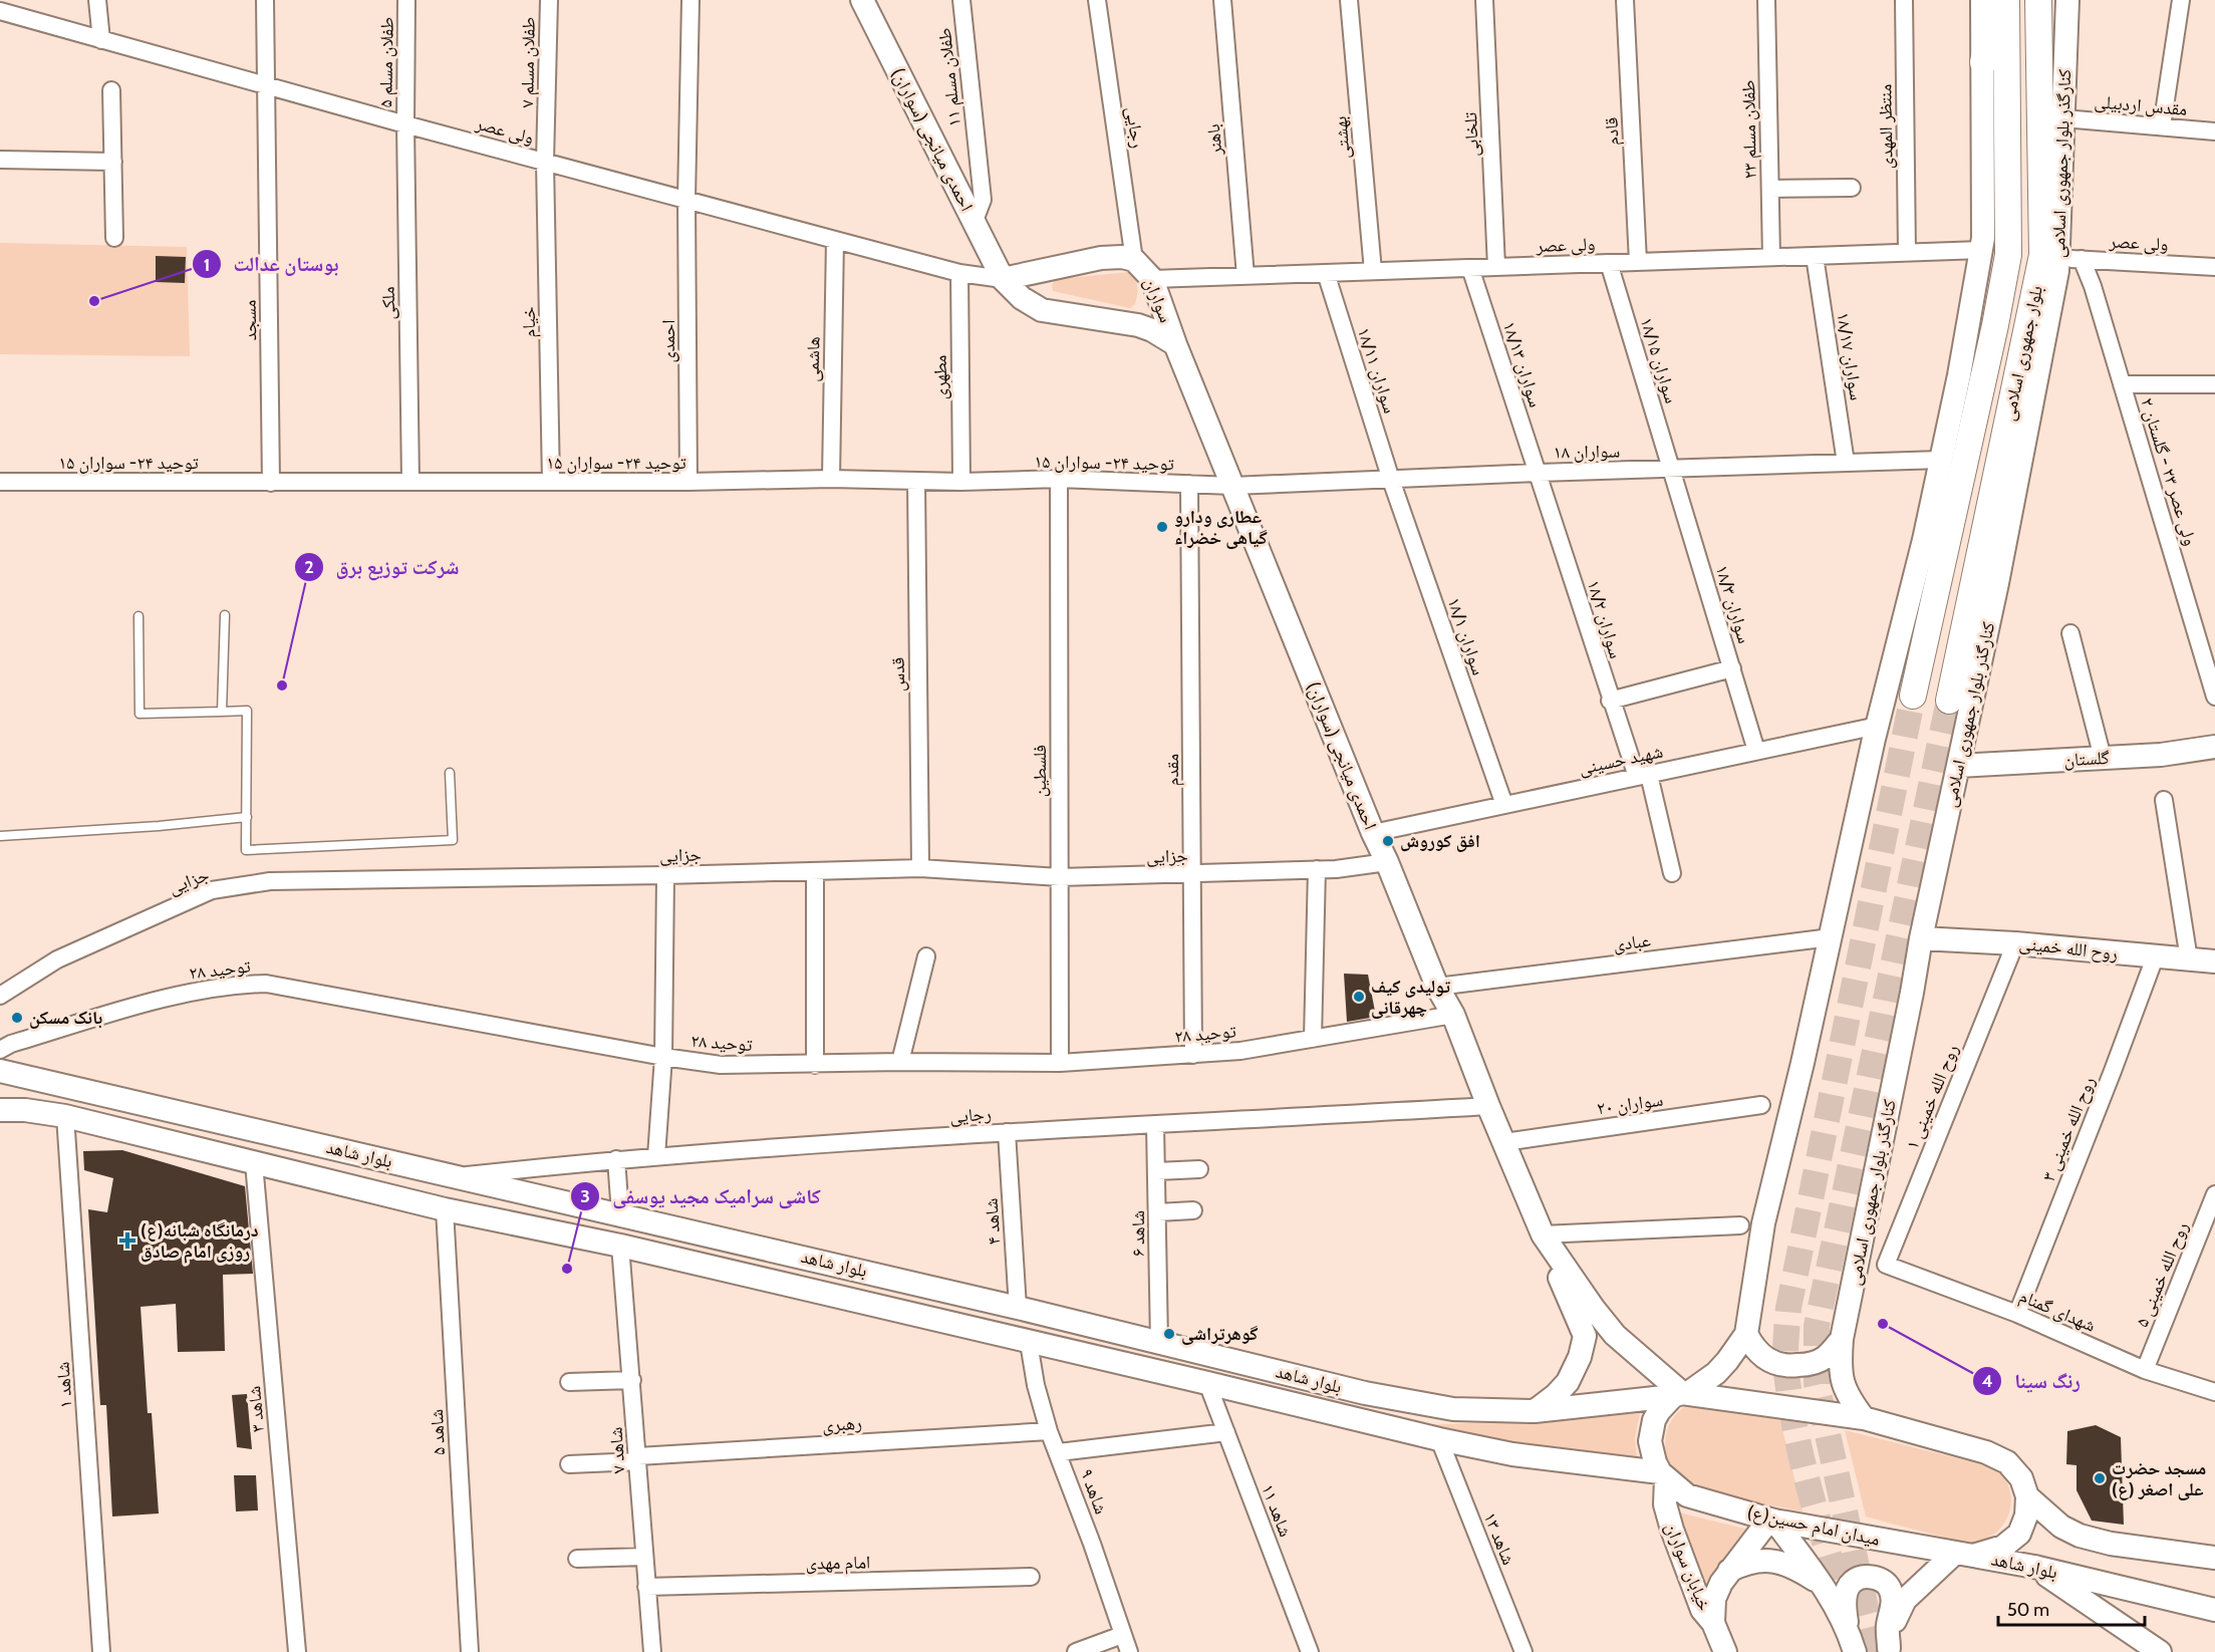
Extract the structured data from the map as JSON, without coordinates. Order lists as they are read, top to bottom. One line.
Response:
{"streets":{"main road":["احمدی میانجی (سواران)","کنارگذر بلوار جمهوری اسلامی","سواران","بلوار جمهوری اسلامی","گلستان","روح الله خمینی","بلوار شاهد","میدان امام حسین(ع)","خیابان سواران"],"street":["طفلان مسلم ۵","طفلان مسلم ۷","طفلان مسلم ۱۱","مقدس اردبیلی","منتظر المهدی","رجایی","طفلان مسلم ۲۳","ولی عصر","قادم","تلخابی","بهشتی","باهنر","ملکی","مسجد","خیام","احمدی","سواران ۱۸/۱۷","هاشمی","سواران ۱۸/۱۵","سواران ۱۸/۱۳","سواران ۱۸/۱۱","مطهری","سواران ۱۸","توحید ۲۴- سواران ۱۵","ولی عصر ۲۳ - گلستان ۲","سواران ۱۸/۳","سواران ۱۸/۲","سواران ۱۸/۱","قدس","شهید حسینی","مقدم","فلسطین","جزایی","عبادی","توحید ۲۸","روح الله خمینی ۱","سواران ۲۰","روح الله خمینی ۳","شاهد ۴","شاهد ۶","روح الله خمینی ۵","شهدای گمنام","شاهد ۱","شاهد ۳","رهبری","شاهد ۵","شاهد ۷","شاهد ۹","شاهد ۱۱","شاهد ۱۳","امام مهدی"]},"crossings":[["طفلان مسلم ۵","ولی عصر"],["طفلان مسلم ۵","ملکی"],["طفلان مسلم ۷","ولی عصر"],["طفلان مسلم ۷","خیام"],["طفلان مسلم ۱۱","احمدی میانجی (سواران)"],["مقدس اردبیلی","کنارگذر بلوار جمهوری اسلامی"],["منتظر المهدی","ولی عصر"],["رجایی","احمدی میانجی (سواران)"],["رجایی","سواران"],["رجایی","بلوار شاهد"],["رجایی","شاهد ۴"],["رجایی","شاهد ۶"],["طفلان مسلم ۲۳","ولی عصر"],["ولی عصر","قادم"],["ولی عصر","تلخابی"],["ولی عصر","بهشتی"],["ولی عصر","احمدی میانجی (سواران)"],["ولی عصر","باهنر"],["ولی عصر","کنارگذر بلوار جمهوری اسلامی"],["ولی عصر","سواران"],["ولی عصر","ملکی"],["ولی عصر","مسجد"],["ولی عصر","خیام"],["ولی عصر","احمدی"],["ولی عصر","سواران ۱۸/۱۷"],["ولی عصر","هاشمی"],["ولی عصر","سواران ۱۸/۱۵"],["ولی عصر","سواران ۱۸/۱۳"],["ولی عصر","سواران ۱۸/۱۱"],["ولی عصر","مطهری"],["ولی عصر","ولی عصر ۲۳ - گلستان ۲"],["احمدی میانجی (سواران)","سواران"],["احمدی میانجی (سواران)","سواران ۱۸"],["احمدی میانجی (سواران)","توحید ۲۴- سواران ۱۵"],["احمدی میانجی (سواران)","شهید حسینی"],["احمدی میانجی (سواران)","جزایی"],["احمدی میانجی (سواران)","عبادی"],["احمدی میانجی (سواران)","توحید ۲۸"],["احمدی میانجی (سواران)","سواران ۲۰"],["احمدی میانجی (سواران)","بلوار شاهد"],["کنارگذر بلوار جمهوری اسلامی","ولی عصر ۲۳ - گلستان ۲"],["کنارگذر بلوار جمهوری اسلامی","گلستان"],["کنارگذر بلوار جمهوری اسلامی","روح الله خمینی"],["ملکی","توحید ۲۴- سواران ۱۵"],["مسجد","توحید ۲۴- سواران ۱۵"],["خیام","توحید ۲۴- سواران ۱۵"],["احمدی","توحید ۲۴- سواران ۱۵"],["سواران ۱۸/۱۷","سواران ۱۸"],["هاشمی","توحید ۲۴- سواران ۱۵"],["سواران ۱۸/۱۵","سواران ۱۸"],["سواران ۱۸/۱۵","سواران ۱۸/۳"],["سواران ۱۸/۱۳","سواران ۱۸"],["سواران ۱۸/۱۳","سواران ۱۸/۲"],["سواران ۱۸/۱۱","سواران ۱۸"],["سواران ۱۸/۱۱","سواران ۱۸/۱"],["مطهری","توحید ۲۴- سواران ۱۵"],["سواران ۱۸","توحید ۲۴- سواران ۱۵"],["سواران ۱۸","سواران ۱۸/۳"],["سواران ۱۸","سواران ۱۸/۲"],["سواران ۱۸","سواران ۱۸/۱"],["توحید ۲۴- سواران ۱۵","قدس"],["توحید ۲۴- سواران ۱۵","مقدم"],["توحید ۲۴- سواران ۱۵","فلسطین"],["سواران ۱۸/۳","شهید حسینی"],["سواران ۱۸/۲","شهید حسینی"],["سواران ۱۸/۱","شهید حسینی"],["قدس","جزایی"],["مقدم","جزایی"],["مقدم","توحید ۲۸"],["فلسطین","جزایی"],["فلسطین","توحید ۲۸"],["روح الله خمینی","روح الله خمینی ۱"],["روح الله خمینی","روح الله خمینی ۳"],["روح الله خمینی ۱","شهدای گمنام"],["روح الله خمینی ۳","شهدای گمنام"],["بلوار شاهد","شاهد ۴"],["بلوار شاهد","شاهد ۶"],["بلوار شاهد","شاهد ۱"],["بلوار شاهد","شاهد ۳"],["بلوار شاهد","شاهد ۵"],["بلوار شاهد","شاهد ۷"],["بلوار شاهد","شاهد ۹"],["بلوار شاهد","شاهد ۱۱"],["بلوار شاهد","میدان امام حسین(ع)"],["بلوار شاهد","شاهد ۱۳"],["بلوار شاهد","خیابان سواران"],["روح الله خمینی ۵","شهدای گمنام"],["رهبری","شاهد ۷"],["رهبری","شاهد ۹"],["شاهد ۷","امام مهدی"],["میدان امام حسین(ع)","خیابان سواران"]],"places":{"other":["بوستان عدالت","عطاری ودارو گیاهی خضراء","شرکت توزیع برق","افق کوروش","تولیدی کیف چهرقانی","بانک مسکن","کاشی سرامیک مجید یوسفی","رنگ سینا","گوهرتراشی","مسجد حضرت علی اصغر (ع)"],"health":["(ع)درمانگاه شبانه روزی امام صادق"]},"scale_bar":"50 m"}
